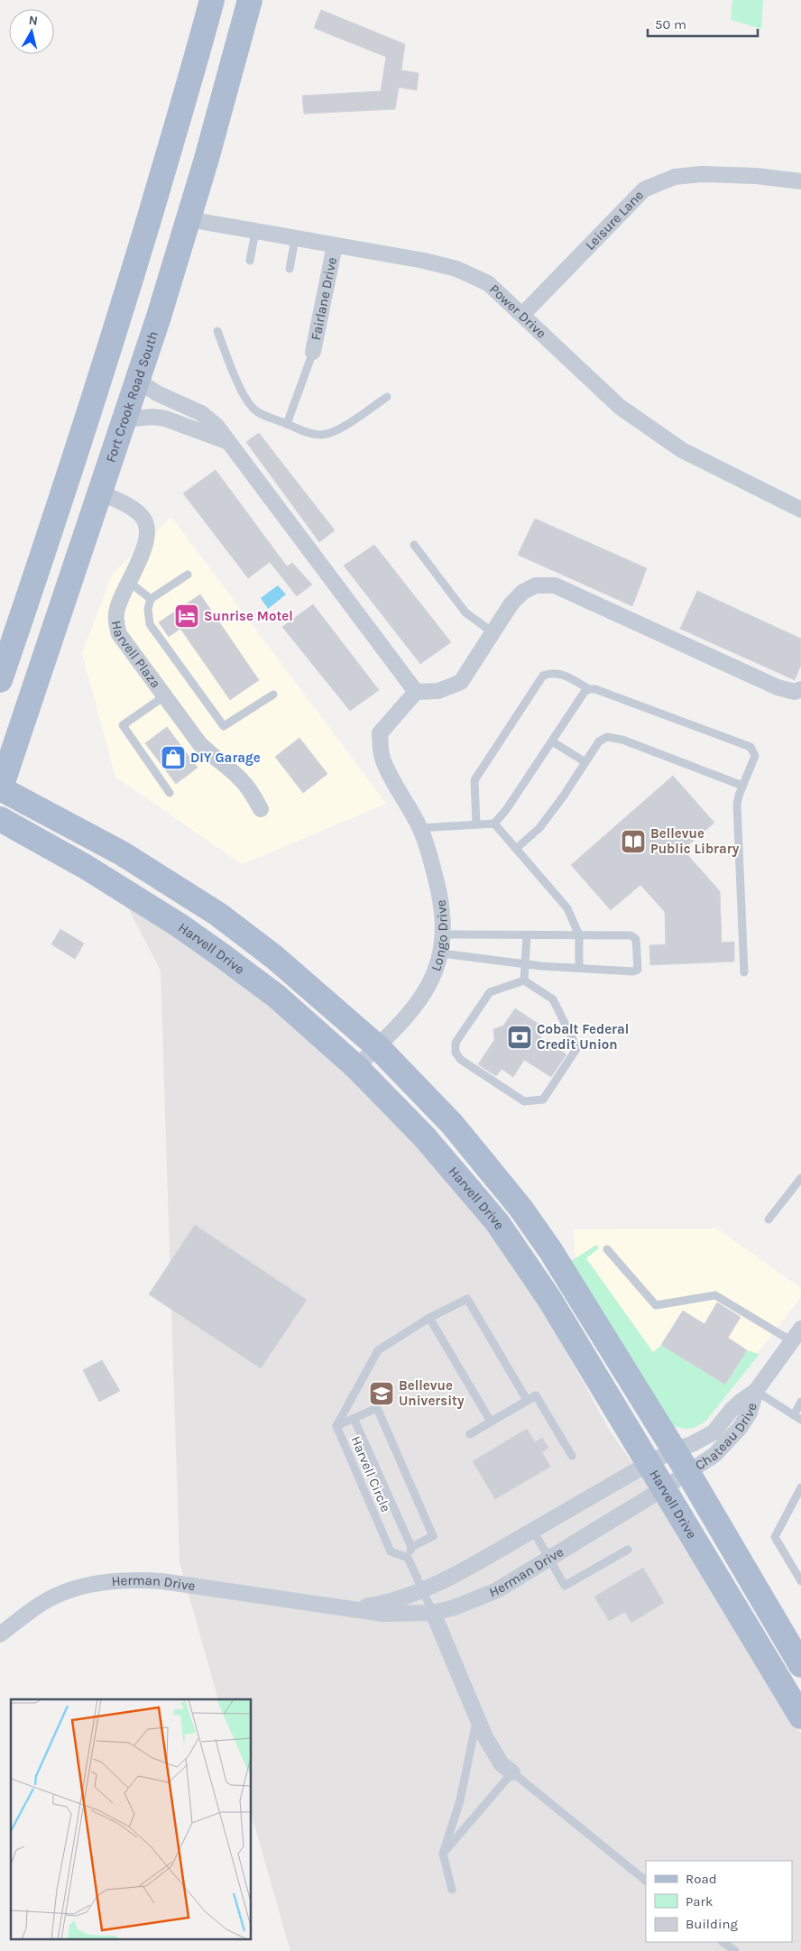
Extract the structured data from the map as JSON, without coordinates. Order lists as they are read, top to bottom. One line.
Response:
{"streets":{"main road":["Fort Crook Road South","Harvell Drive"],"street":["Leisure Lane","Fairlane Drive","Power Drive","Harvell Plaza","Longo Drive","Chateau Drive","Herman Drive"],"lane":["Harvell Circle"]},"crossings":[["Leisure Lane","Power Drive"],["Fairlane Drive","Power Drive"],["Power Drive","Fort Crook Road South"],["Fort Crook Road South","Harvell Plaza"],["Fort Crook Road South","Harvell Drive"],["Longo Drive","Harvell Drive"],["Harvell Drive","Chateau Drive"],["Harvell Drive","Herman Drive"],["Chateau Drive","Herman Drive"]],"places":{"hotel":["Sunrise Motel"],"shop":["DIY Garage"],"library":["Bellevue Public Library"],"bank":["Cobalt Federal Credit Union"],"school or university":["Bellevue University"]},"legend":["Road","Park","Building"],"scale_bar":"50 m","north":"top"}
